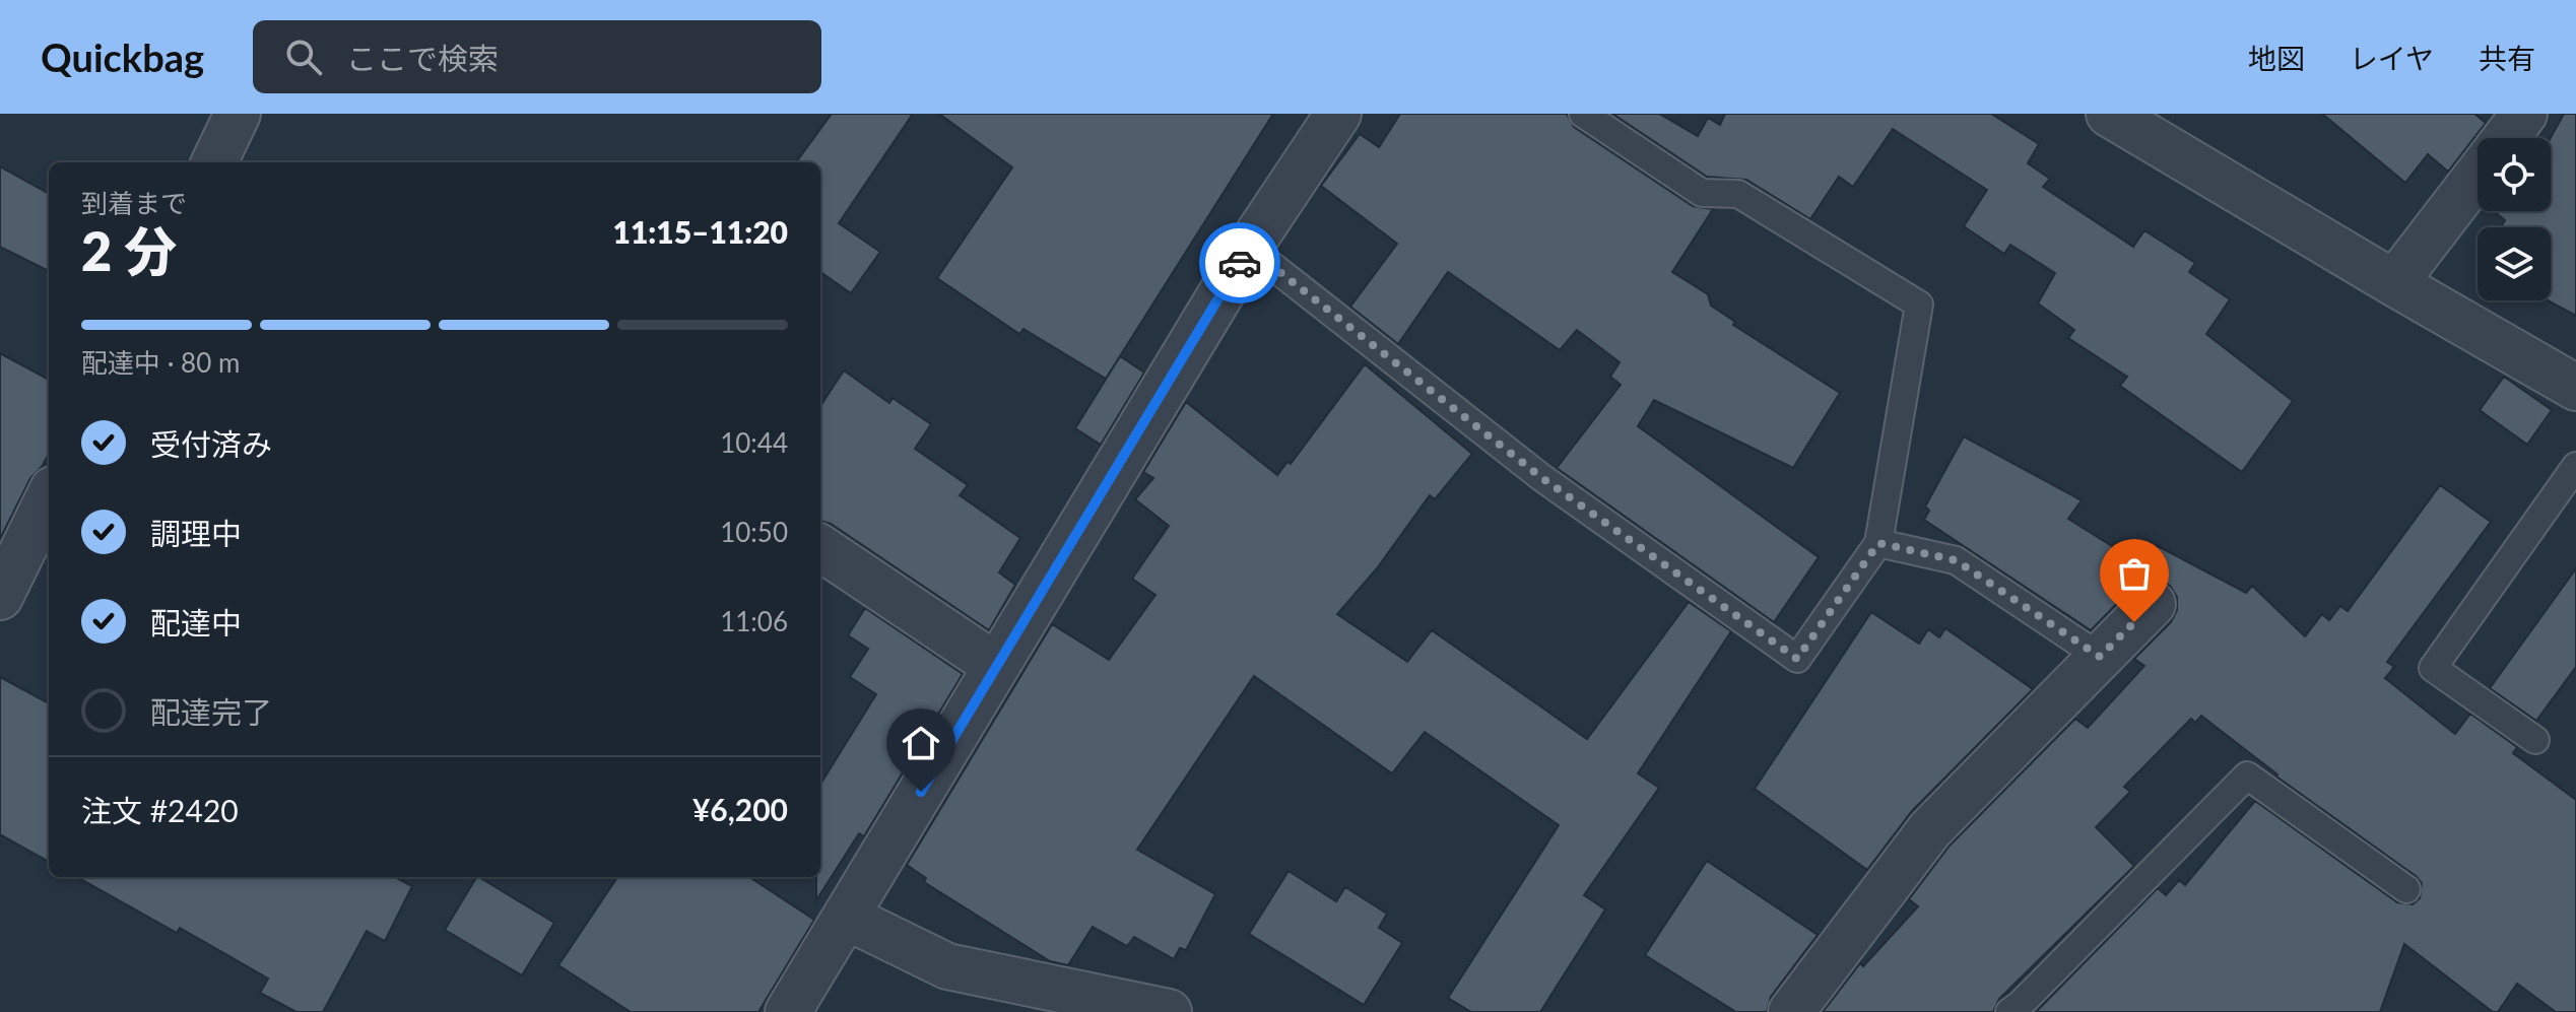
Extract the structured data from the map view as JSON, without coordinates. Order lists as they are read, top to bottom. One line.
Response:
{"page":{"header":"Quickbag","search":"ここで検索","nav":["地図","レイヤ","共有"],"heading":["2 分","到着まで","11:15–11:20"],"panel":["注文 #2420","¥6,200"],"bar":"配達中 · 80 m","list":[["受付済み","10:44"],["調理中","10:50"],["配達中","11:06"],"配達完了"]}}
